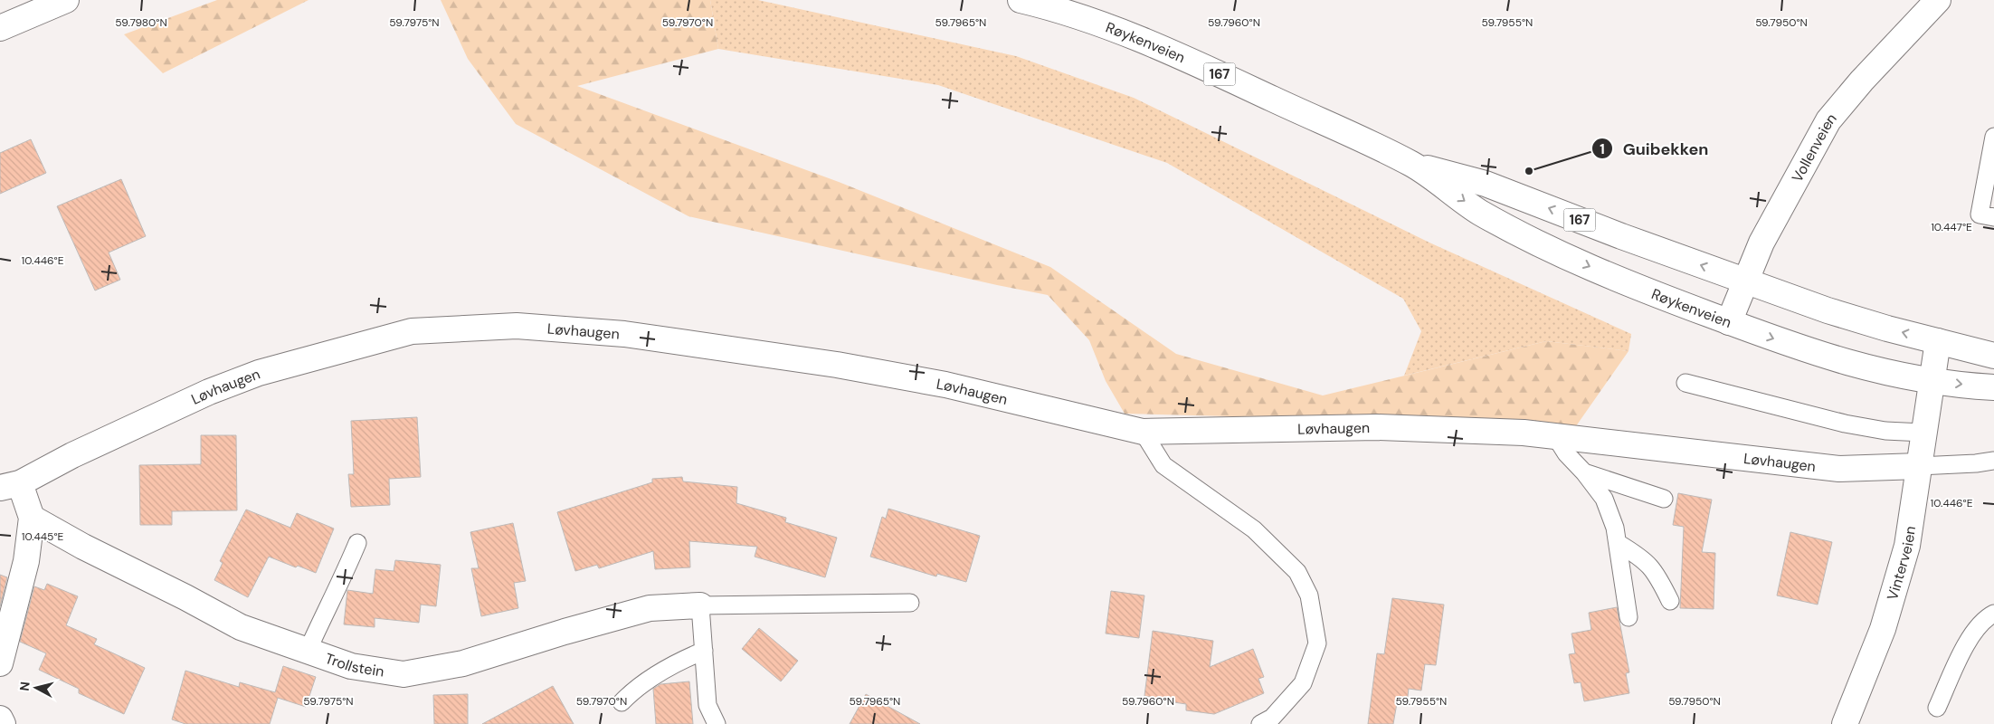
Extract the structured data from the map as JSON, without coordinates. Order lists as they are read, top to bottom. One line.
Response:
{"streets":{"street":["Røykenveien","167","Vollenveien","Løvhaugen","Vinterveien","Trollstein"]},"crossings":[["Røykenveien","Vollenveien"],["Røykenveien","Vinterveien"],["Løvhaugen","Vinterveien"]],"places":["Guibekken"],"north":"left","coordinates":["59.7980°N","59.7975°N","59.7970°N","59.7965°N","59.7960°N","59.7955°N","59.7950°N","10.447°E","10.446°E","10.445°E"]}
